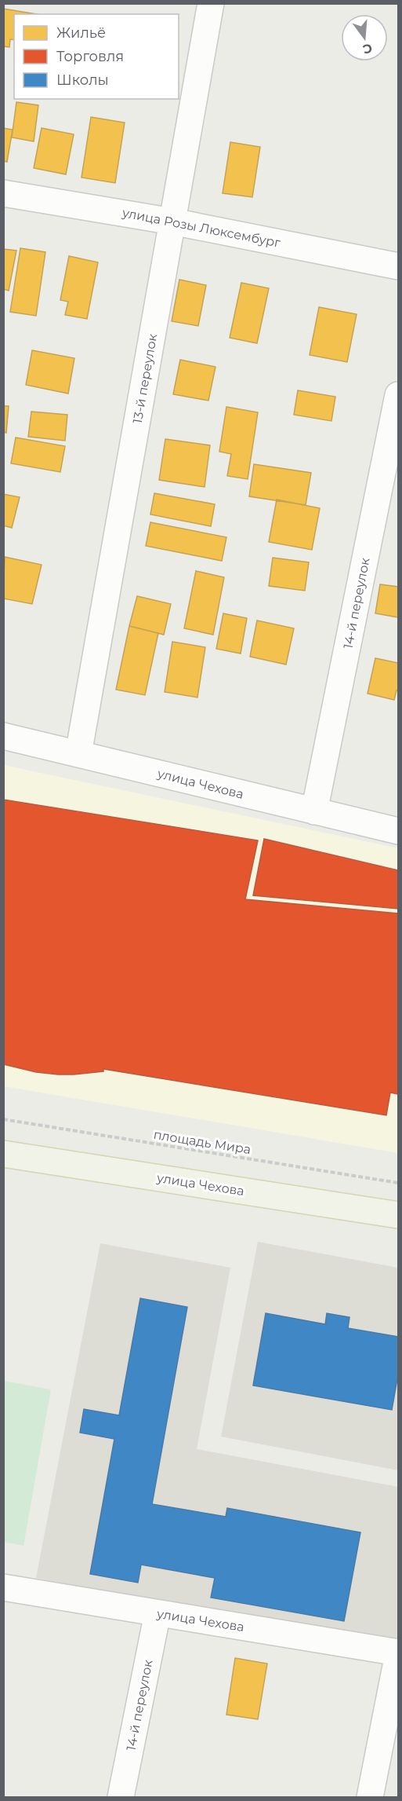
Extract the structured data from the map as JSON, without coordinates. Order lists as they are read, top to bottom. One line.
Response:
{"streets":{"main road":["улица Чехова"],"street":["улица Розы Люксембург","13-й переулок","14-й переулок"],"path":["площадь Мира"]},"crossings":[["улица Розы Люксембург","13-й переулок"],["13-й переулок","улица Чехова"],["14-й переулок","улица Чехова"]],"legend":["Жильё","Торговля","Школы"],"north":"bottom"}
